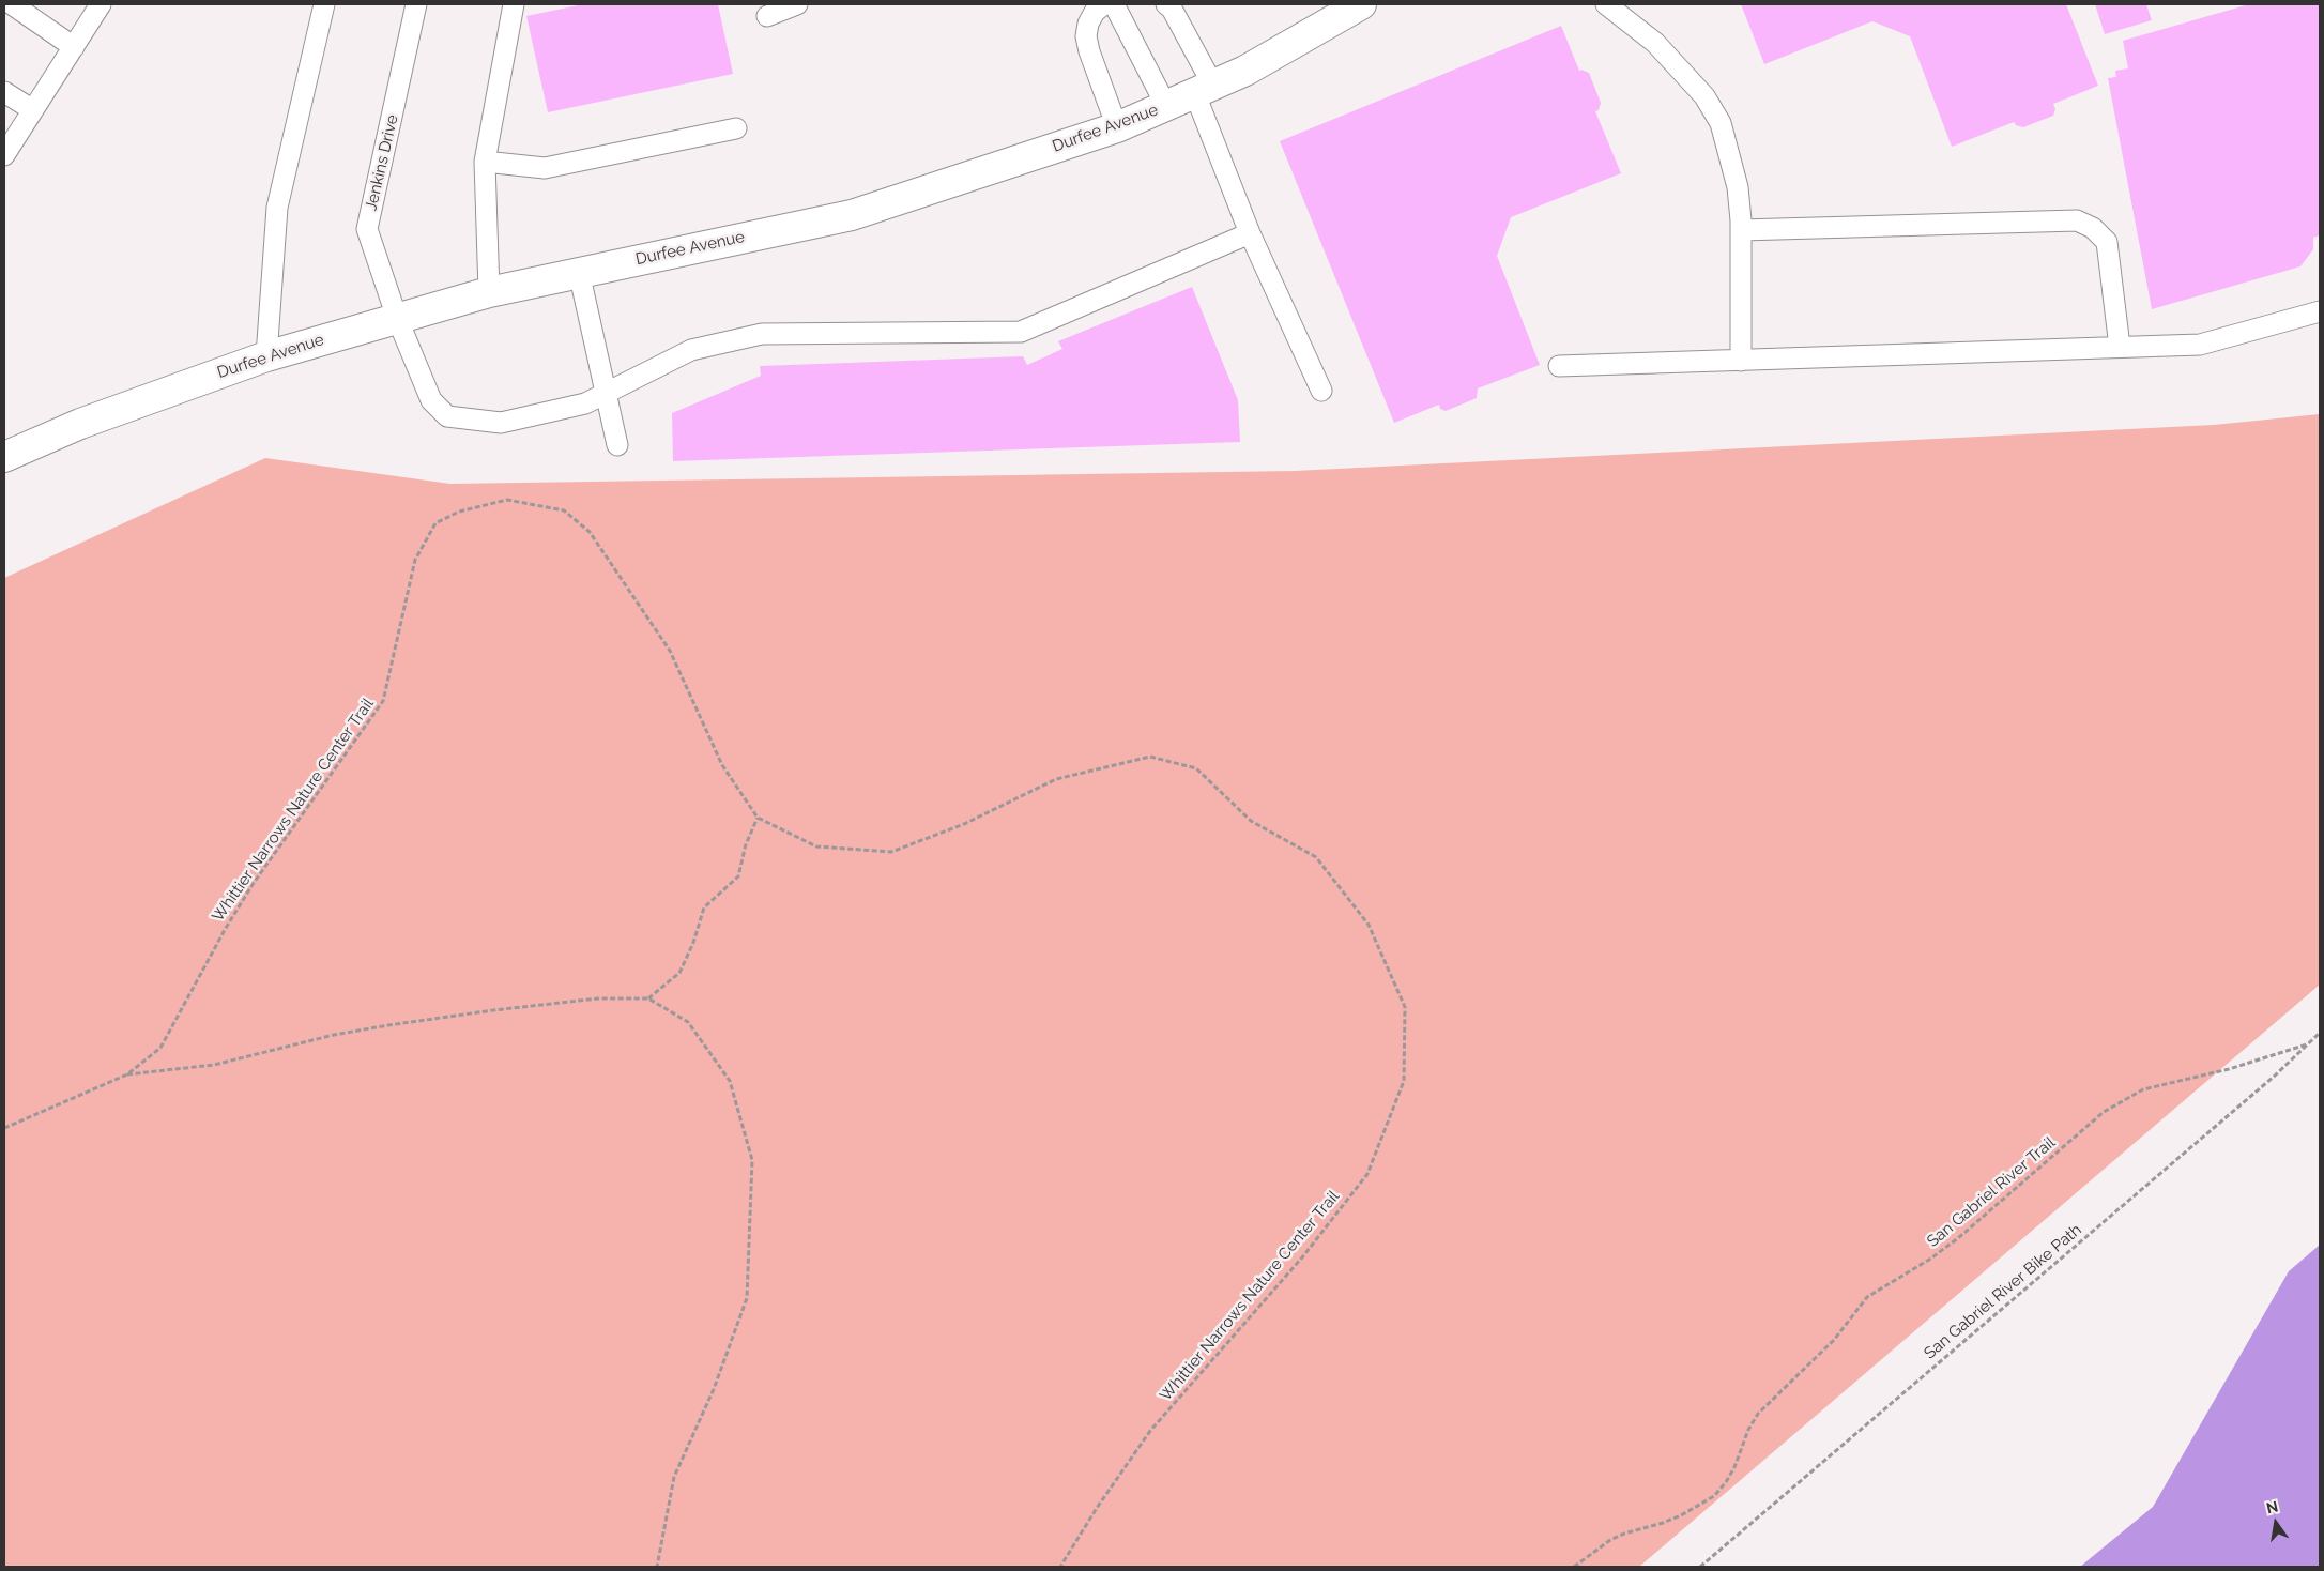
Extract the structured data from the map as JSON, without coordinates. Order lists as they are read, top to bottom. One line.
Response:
{"streets":{"main road":["Durfee Avenue"],"lane":["Jenkins Drive"],"path":["Whittier Narrows Nature Center Trail","San Gabriel River Trail","San Gabriel River Bike Path"]},"crossings":[["Durfee Avenue","Jenkins Drive"],["San Gabriel River Trail","San Gabriel River Bike Path"]],"north":"top"}
